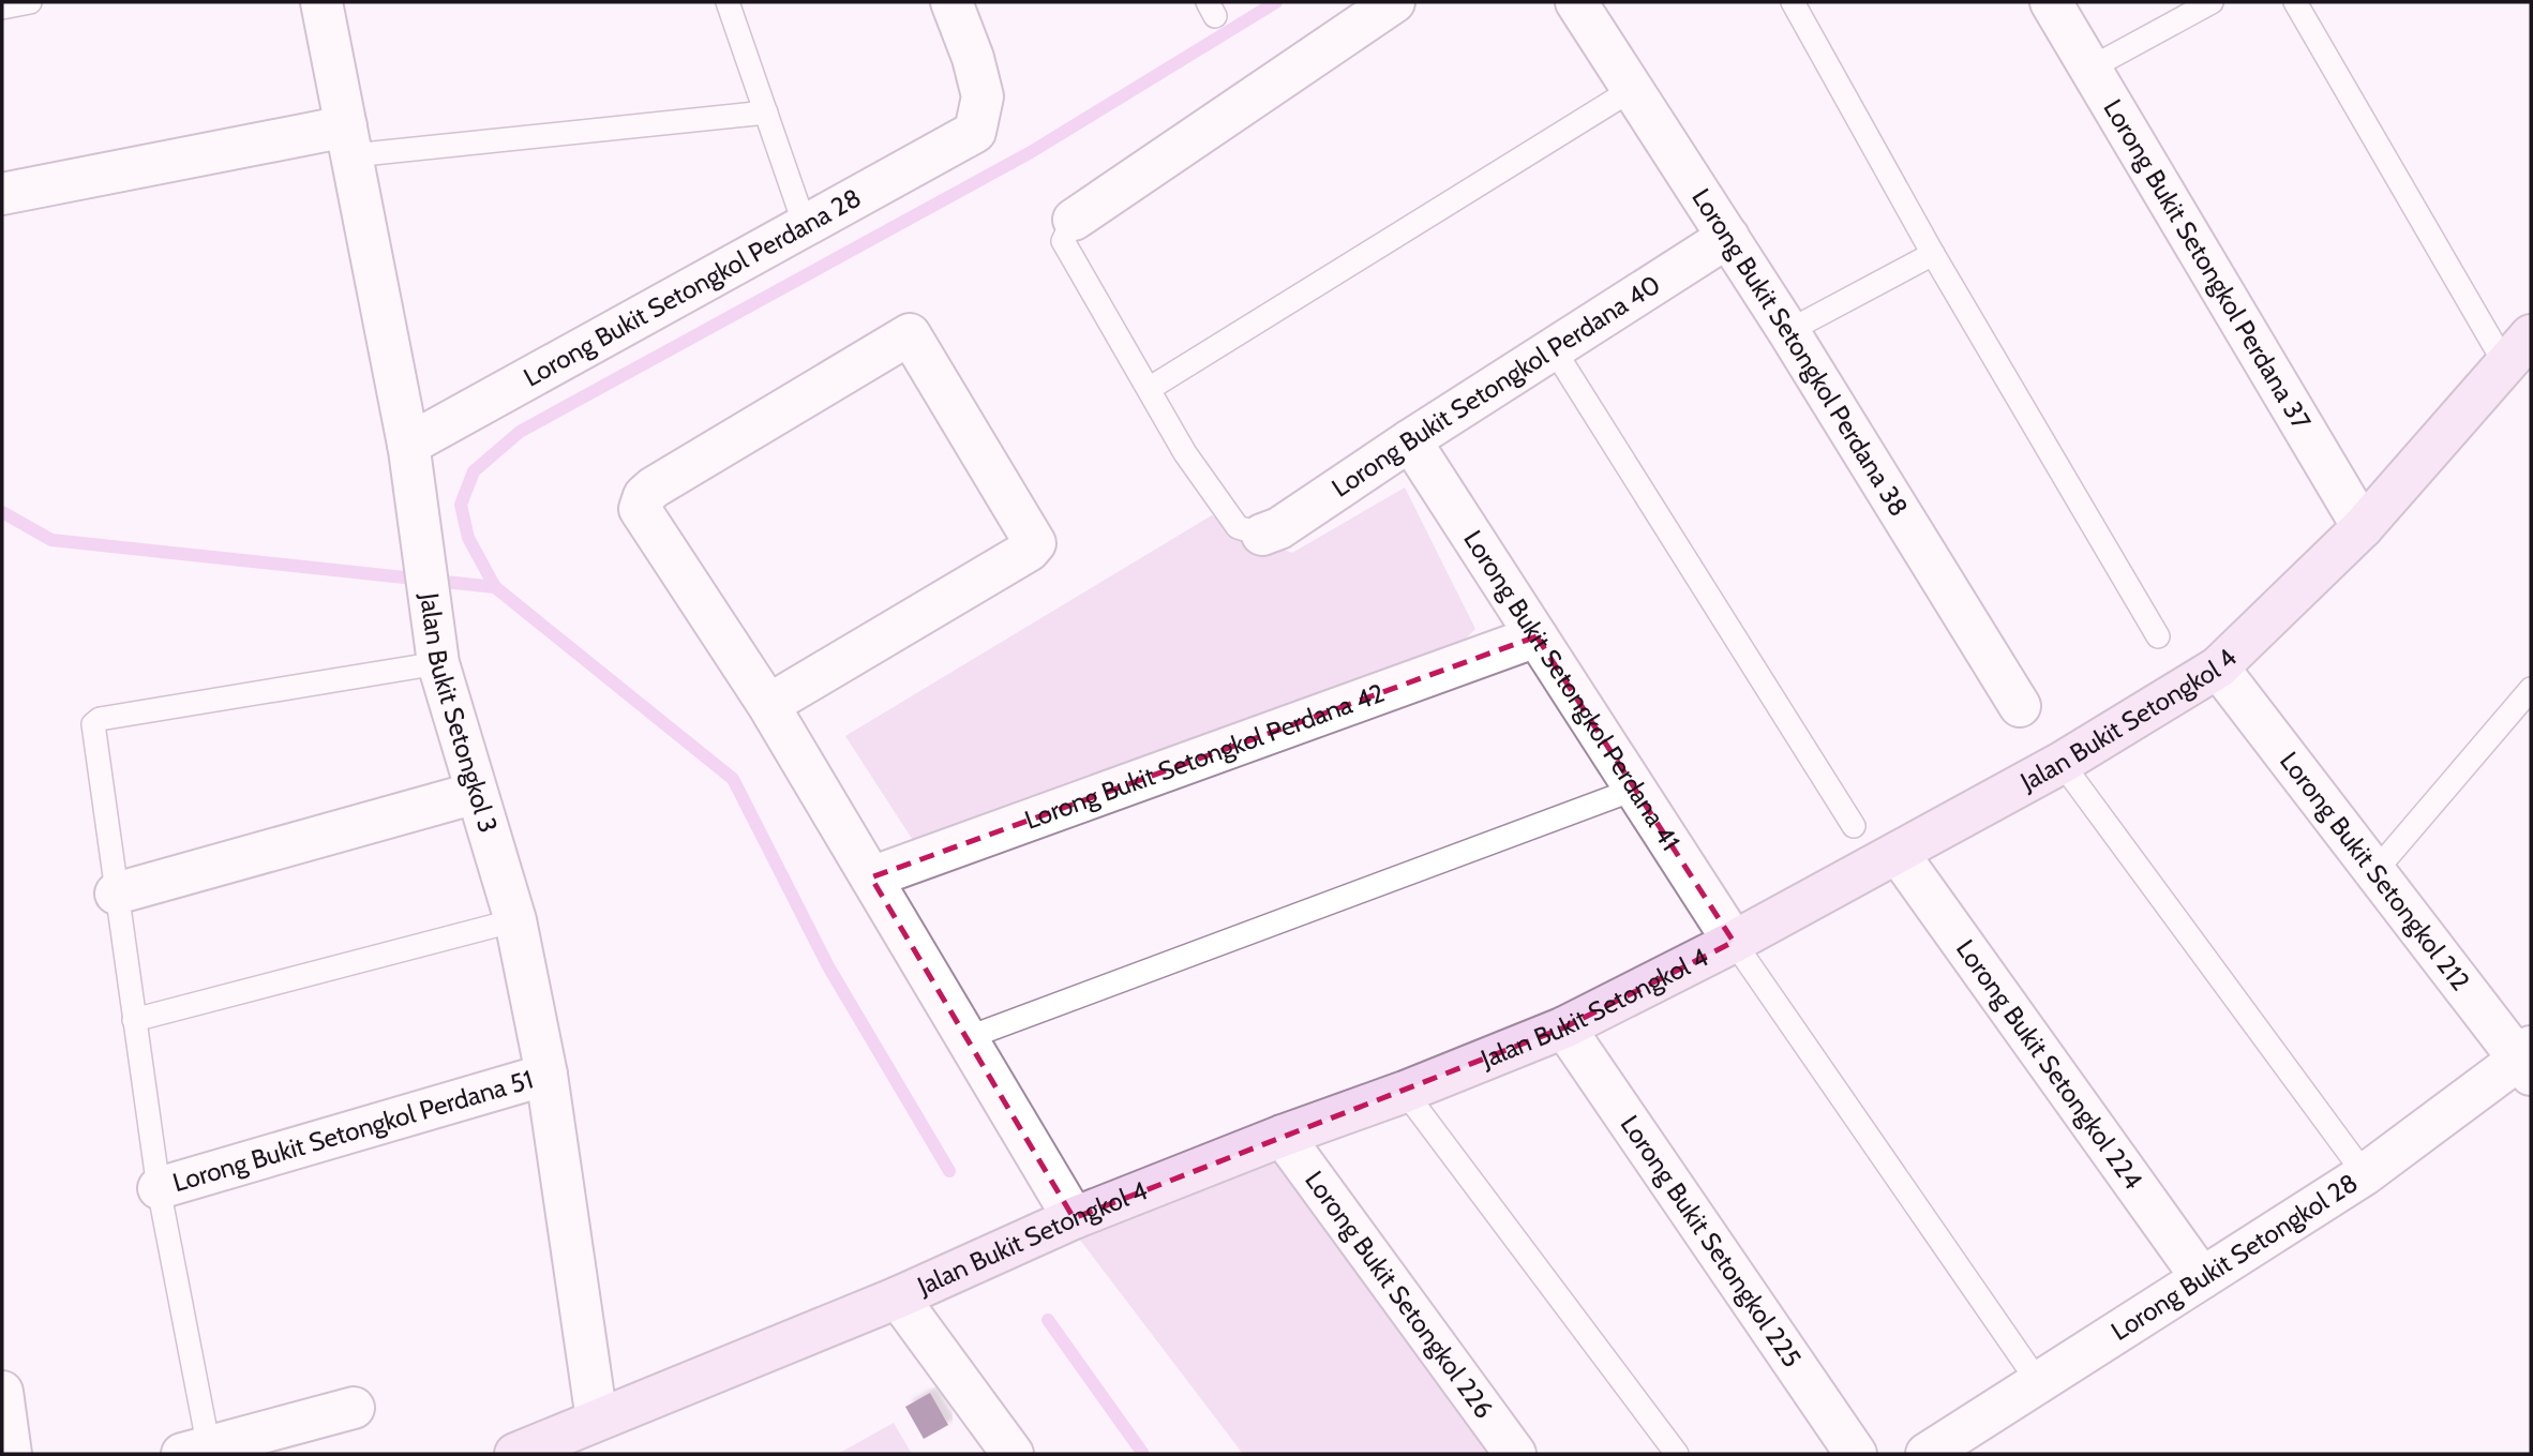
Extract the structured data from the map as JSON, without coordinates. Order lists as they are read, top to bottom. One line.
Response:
{"streets":{"street":["Lorong Bukit Setongkol Perdana 37","Lorong Bukit Setongkol Perdana 28","Lorong Bukit Setongkol Perdana 38","Lorong Bukit Setongkol Perdana 40","Lorong Bukit Setongkol Perdana 41","Jalan Bukit Setongkol 3","Jalan Bukit Setongkol 4","Lorong Bukit Setongkol Perdana 42","Lorong Bukit Setongkol 212","Lorong Bukit Setongkol 224","Lorong Bukit Setongkol Perdana 51","Lorong Bukit Setongkol 225","Lorong Bukit Setongkol 28","Lorong Bukit Setongkol 226"]},"crossings":[["Lorong Bukit Setongkol Perdana 37","Jalan Bukit Setongkol 4"],["Lorong Bukit Setongkol Perdana 28","Jalan Bukit Setongkol 3"],["Lorong Bukit Setongkol Perdana 38","Lorong Bukit Setongkol Perdana 40"],["Lorong Bukit Setongkol Perdana 40","Lorong Bukit Setongkol Perdana 41"],["Lorong Bukit Setongkol Perdana 41","Jalan Bukit Setongkol 4"],["Lorong Bukit Setongkol Perdana 41","Lorong Bukit Setongkol Perdana 42"],["Jalan Bukit Setongkol 3","Jalan Bukit Setongkol 4"],["Jalan Bukit Setongkol 3","Lorong Bukit Setongkol Perdana 51"],["Jalan Bukit Setongkol 4","Lorong Bukit Setongkol 212"],["Jalan Bukit Setongkol 4","Lorong Bukit Setongkol 224"],["Jalan Bukit Setongkol 4","Lorong Bukit Setongkol 225"],["Jalan Bukit Setongkol 4","Lorong Bukit Setongkol 226"],["Lorong Bukit Setongkol 212","Lorong Bukit Setongkol 28"],["Lorong Bukit Setongkol 224","Lorong Bukit Setongkol 28"]]}
